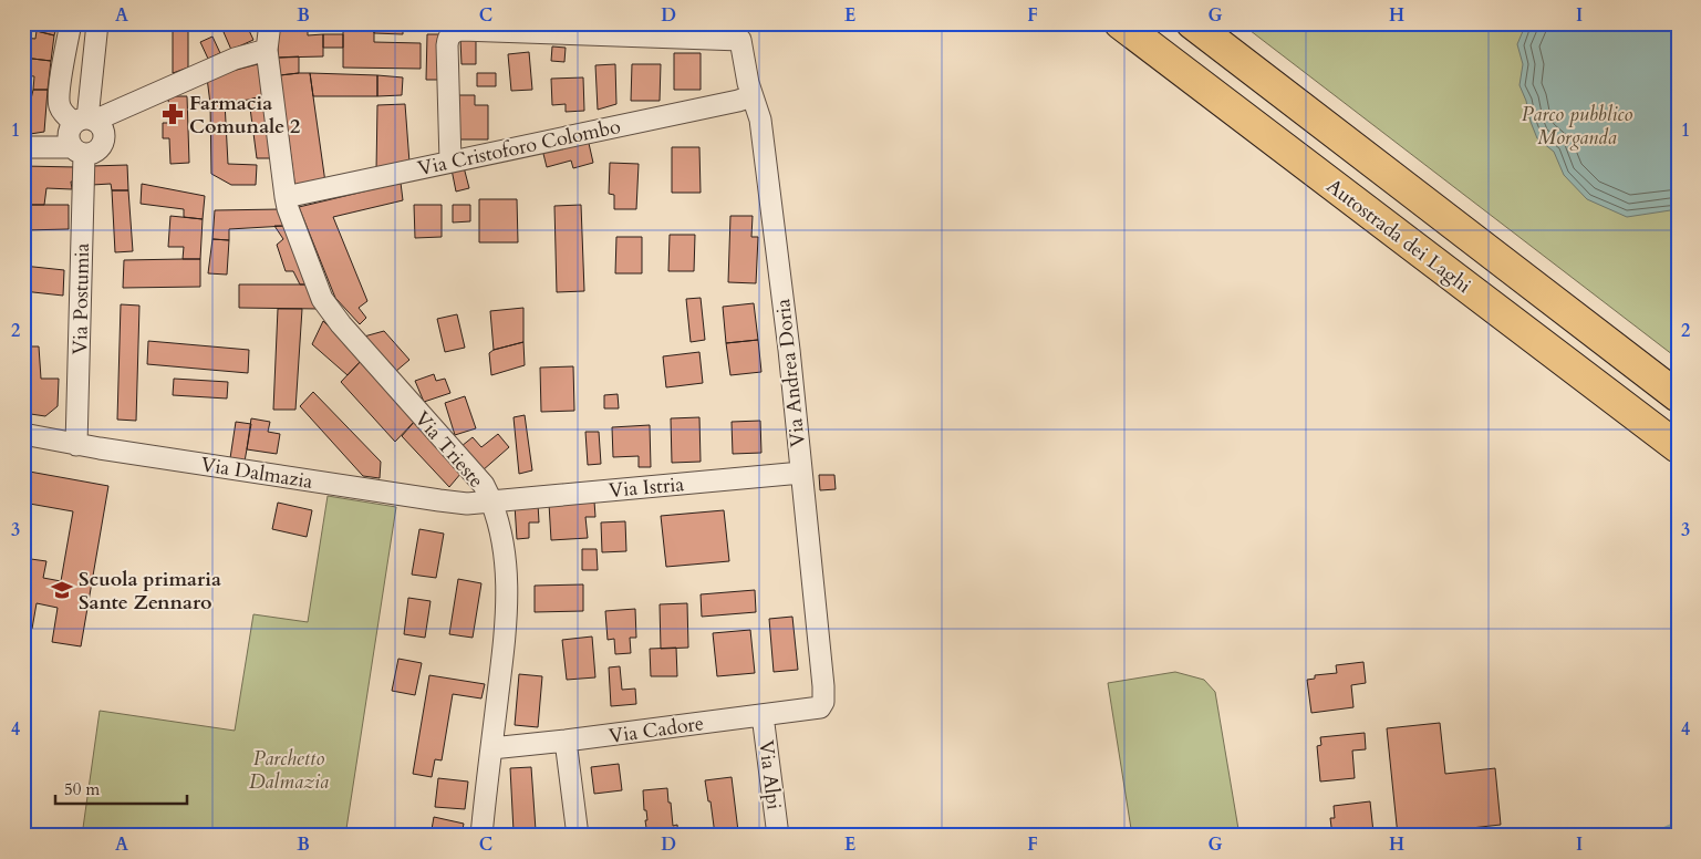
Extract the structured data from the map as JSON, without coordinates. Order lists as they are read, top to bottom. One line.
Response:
{"streets":{"highway":["Autostrada dei Laghi"],"street":["Via Cristoforo Colombo","Via Postumia","Via Andrea Doria","Via Trieste","Via Dalmazia","Via Istria","Via Cadore","Via Alpi"]},"crossings":[["Via Cristoforo Colombo","Via Andrea Doria"],["Via Cristoforo Colombo","Via Trieste"],["Via Postumia","Via Dalmazia"],["Via Andrea Doria","Via Istria"],["Via Andrea Doria","Via Cadore"],["Via Trieste","Via Dalmazia"],["Via Trieste","Via Istria"],["Via Trieste","Via Cadore"],["Via Dalmazia","Via Istria"],["Via Cadore","Via Alpi"]],"parks":["Parco pubblico Morganda","Parchetto Dalmazia"],"places":{"pharmacy":["Farmacia Comunale 2"],"school or university":["Scuola primaria Sante Zennaro"]},"scale_bar":"50 m","grid":{"columns":["A","B","C","D","E","F","G","H","I"],"rows":["1","2","3","4"]}}
